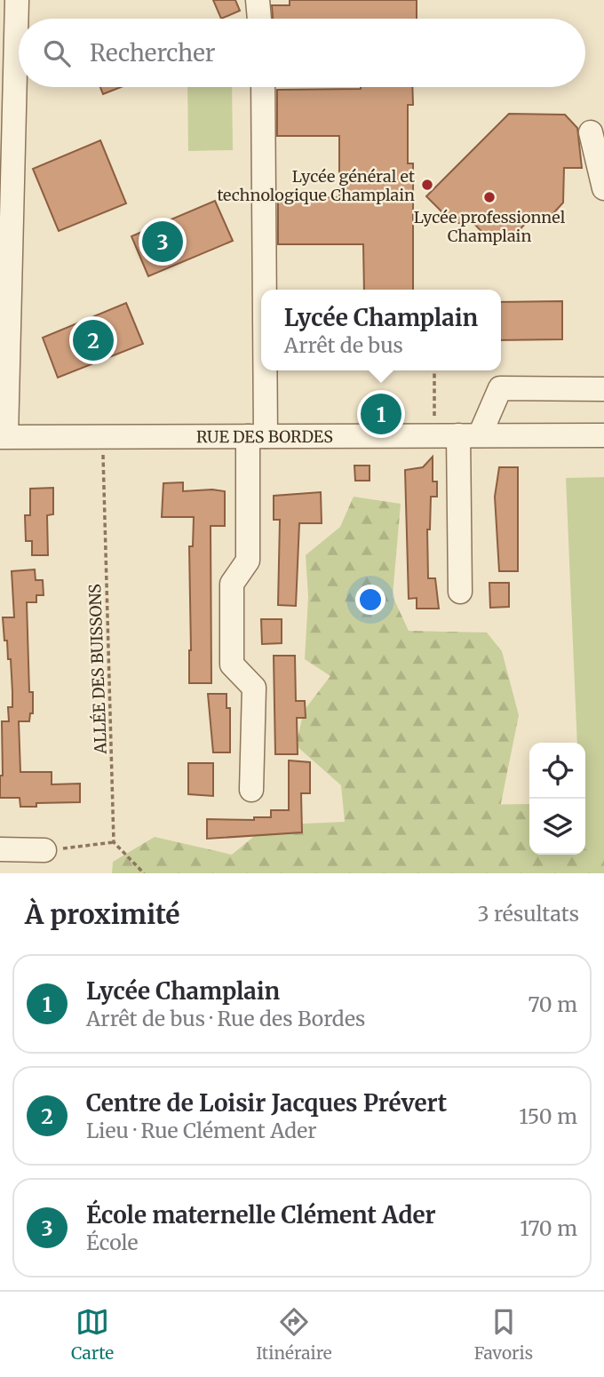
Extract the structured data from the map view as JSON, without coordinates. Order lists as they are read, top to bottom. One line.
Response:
{"streets":{"street":["RUE DES BORDES"],"path":["ALLÉE DES BUISSONS"]},"places":["Lycée général et technologique Champlain","Lycée professionnel Champlain"],"page":{"search":"Rechercher","pins":["3","2","1"],"popup":["Lycée Champlain","Arrêt de bus"],"heading":["À proximité","3 résultats"],"list":[{"mark":"1","name":"Lycée Champlain","note":"Arrêt de bus · Rue des Bordes","value":"70 m"},{"mark":"2","name":"Centre de Loisir Jacques Prévert","note":"Lieu · Rue Clément Ader","value":"150 m"},{"mark":"3","name":"École maternelle Clément Ader","note":"École","value":"170 m"}],"nav":["Carte","Itinéraire","Favoris"]}}
